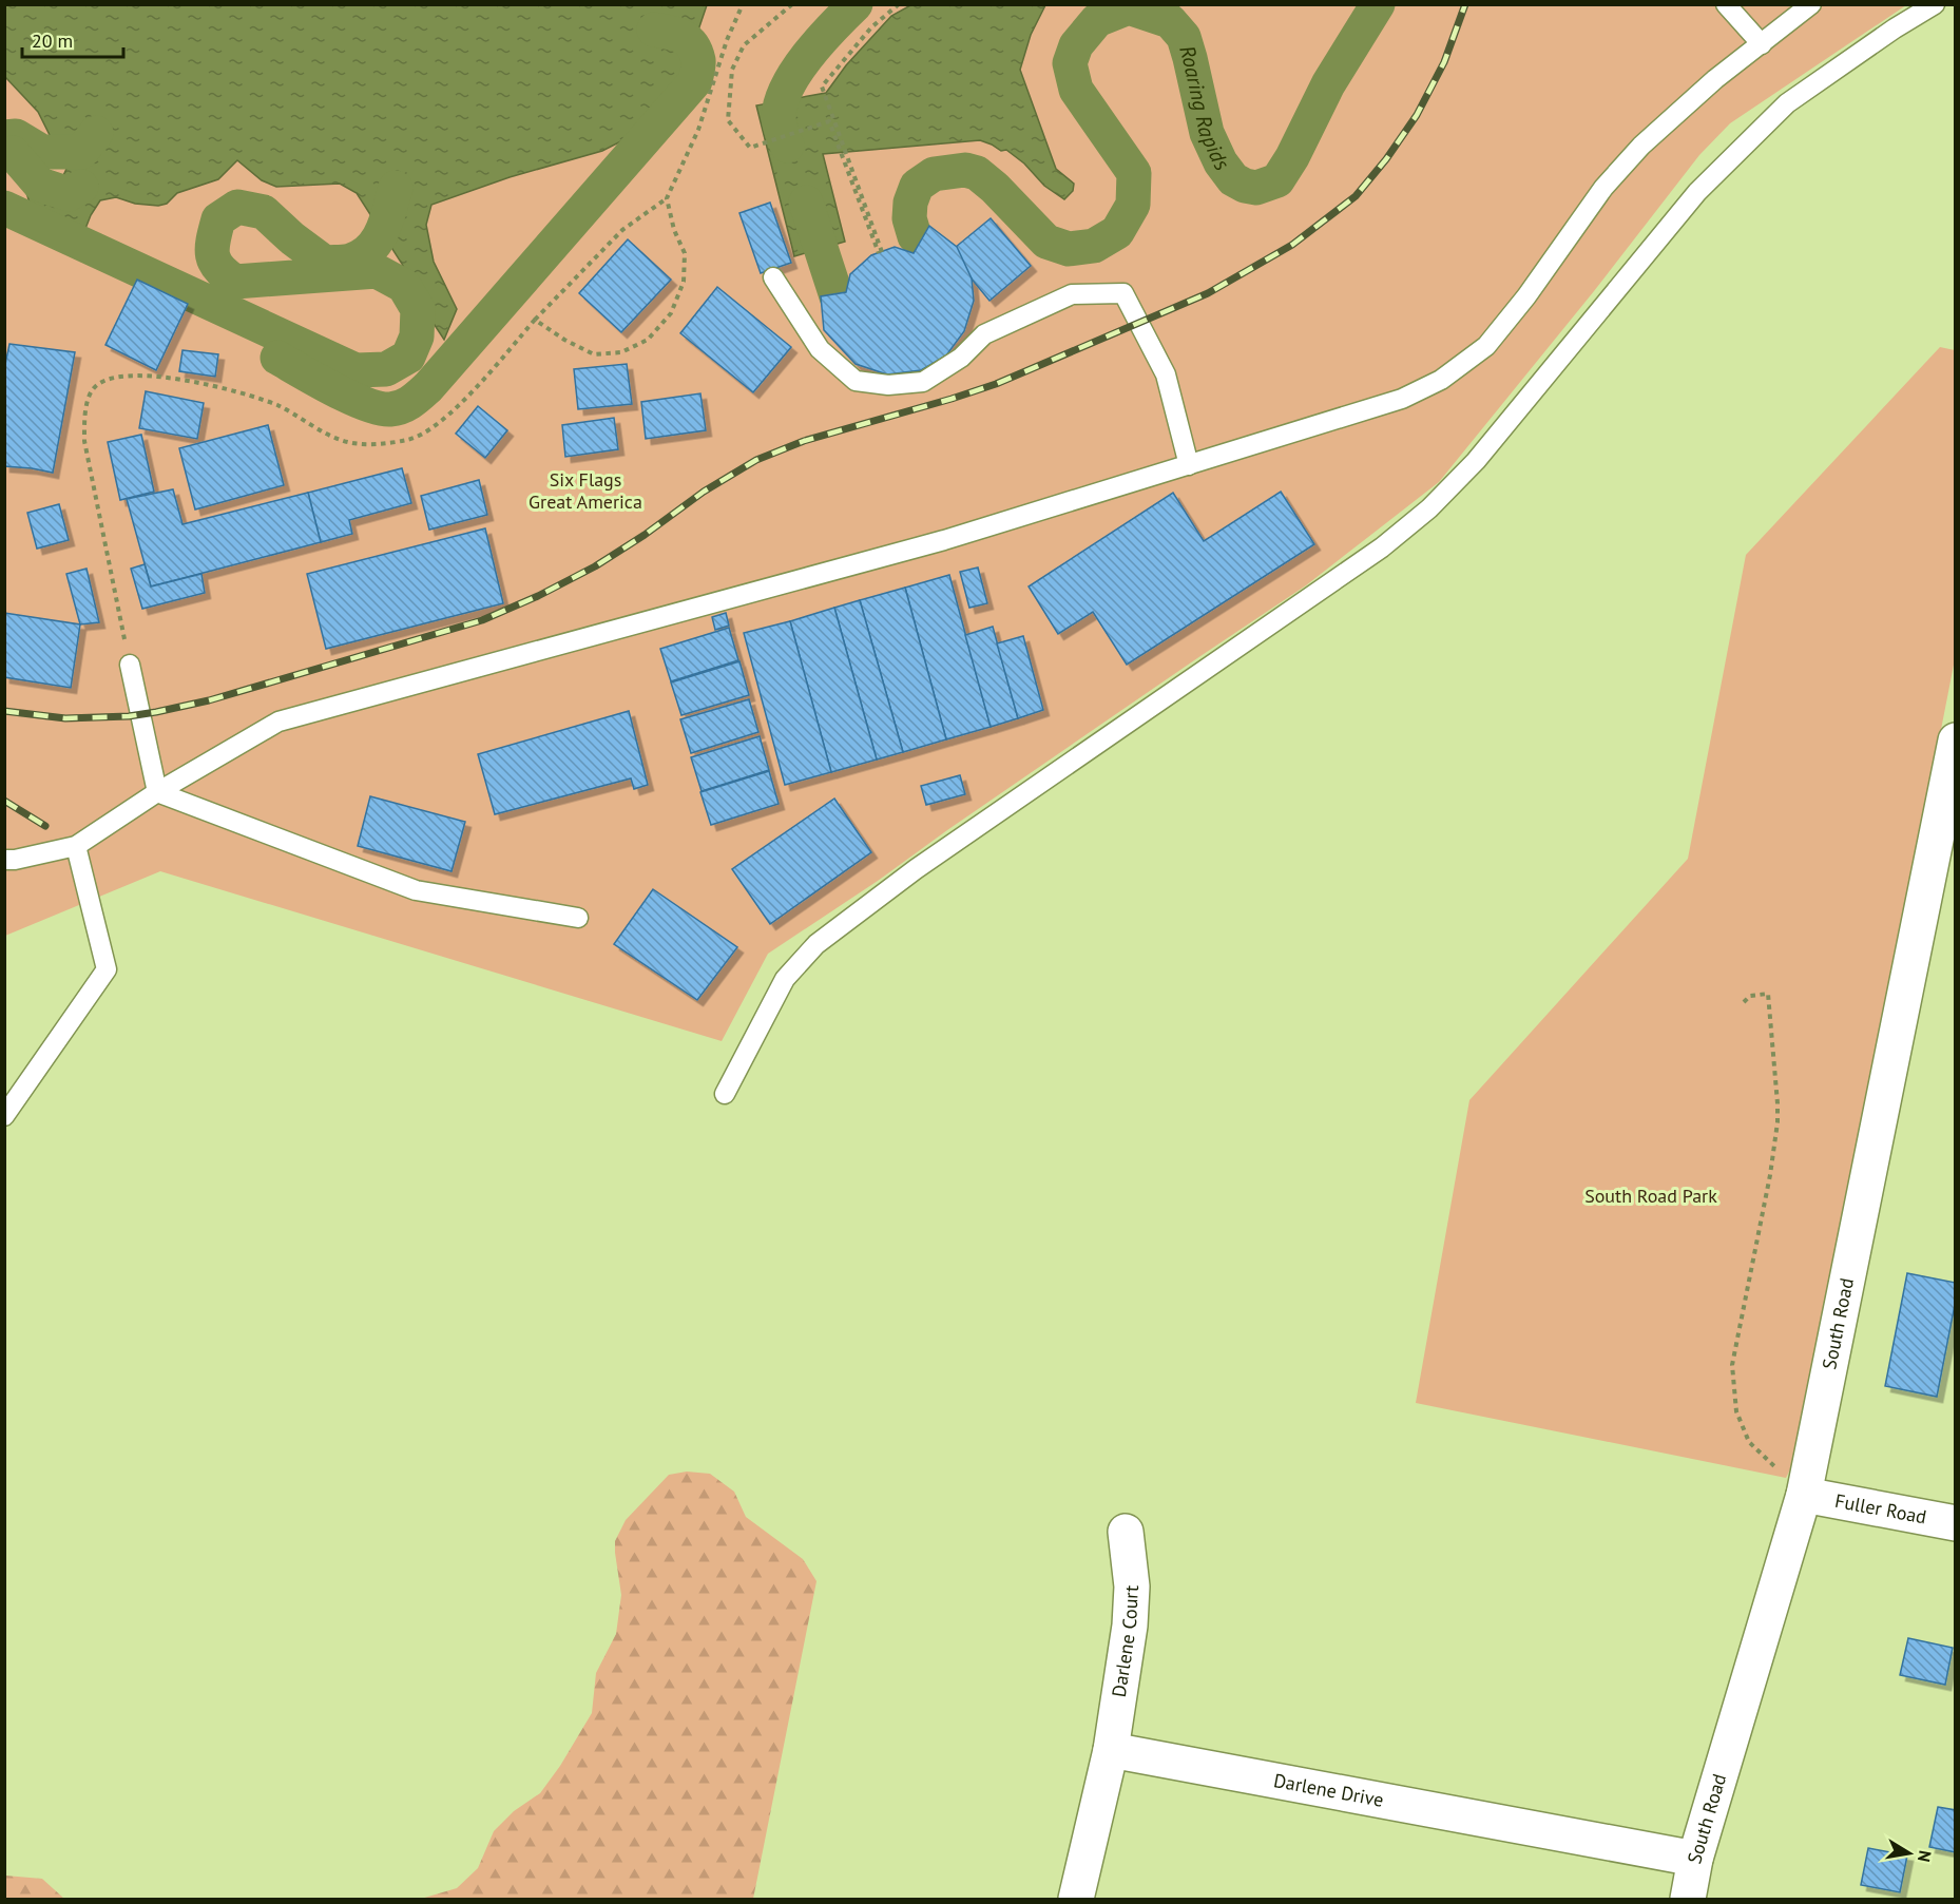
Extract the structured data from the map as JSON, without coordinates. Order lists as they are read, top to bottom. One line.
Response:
{"streets":{"street":["South Road","Fuller Road","Darlene Court","Darlene Drive"]},"crossings":[["South Road","Fuller Road"],["South Road","Darlene Drive"],["Darlene Court","Darlene Drive"]],"water":["Roaring Rapids"],"parks":["Six Flags Great America","South Road Park"],"scale_bar":"20 m","north":"right"}
